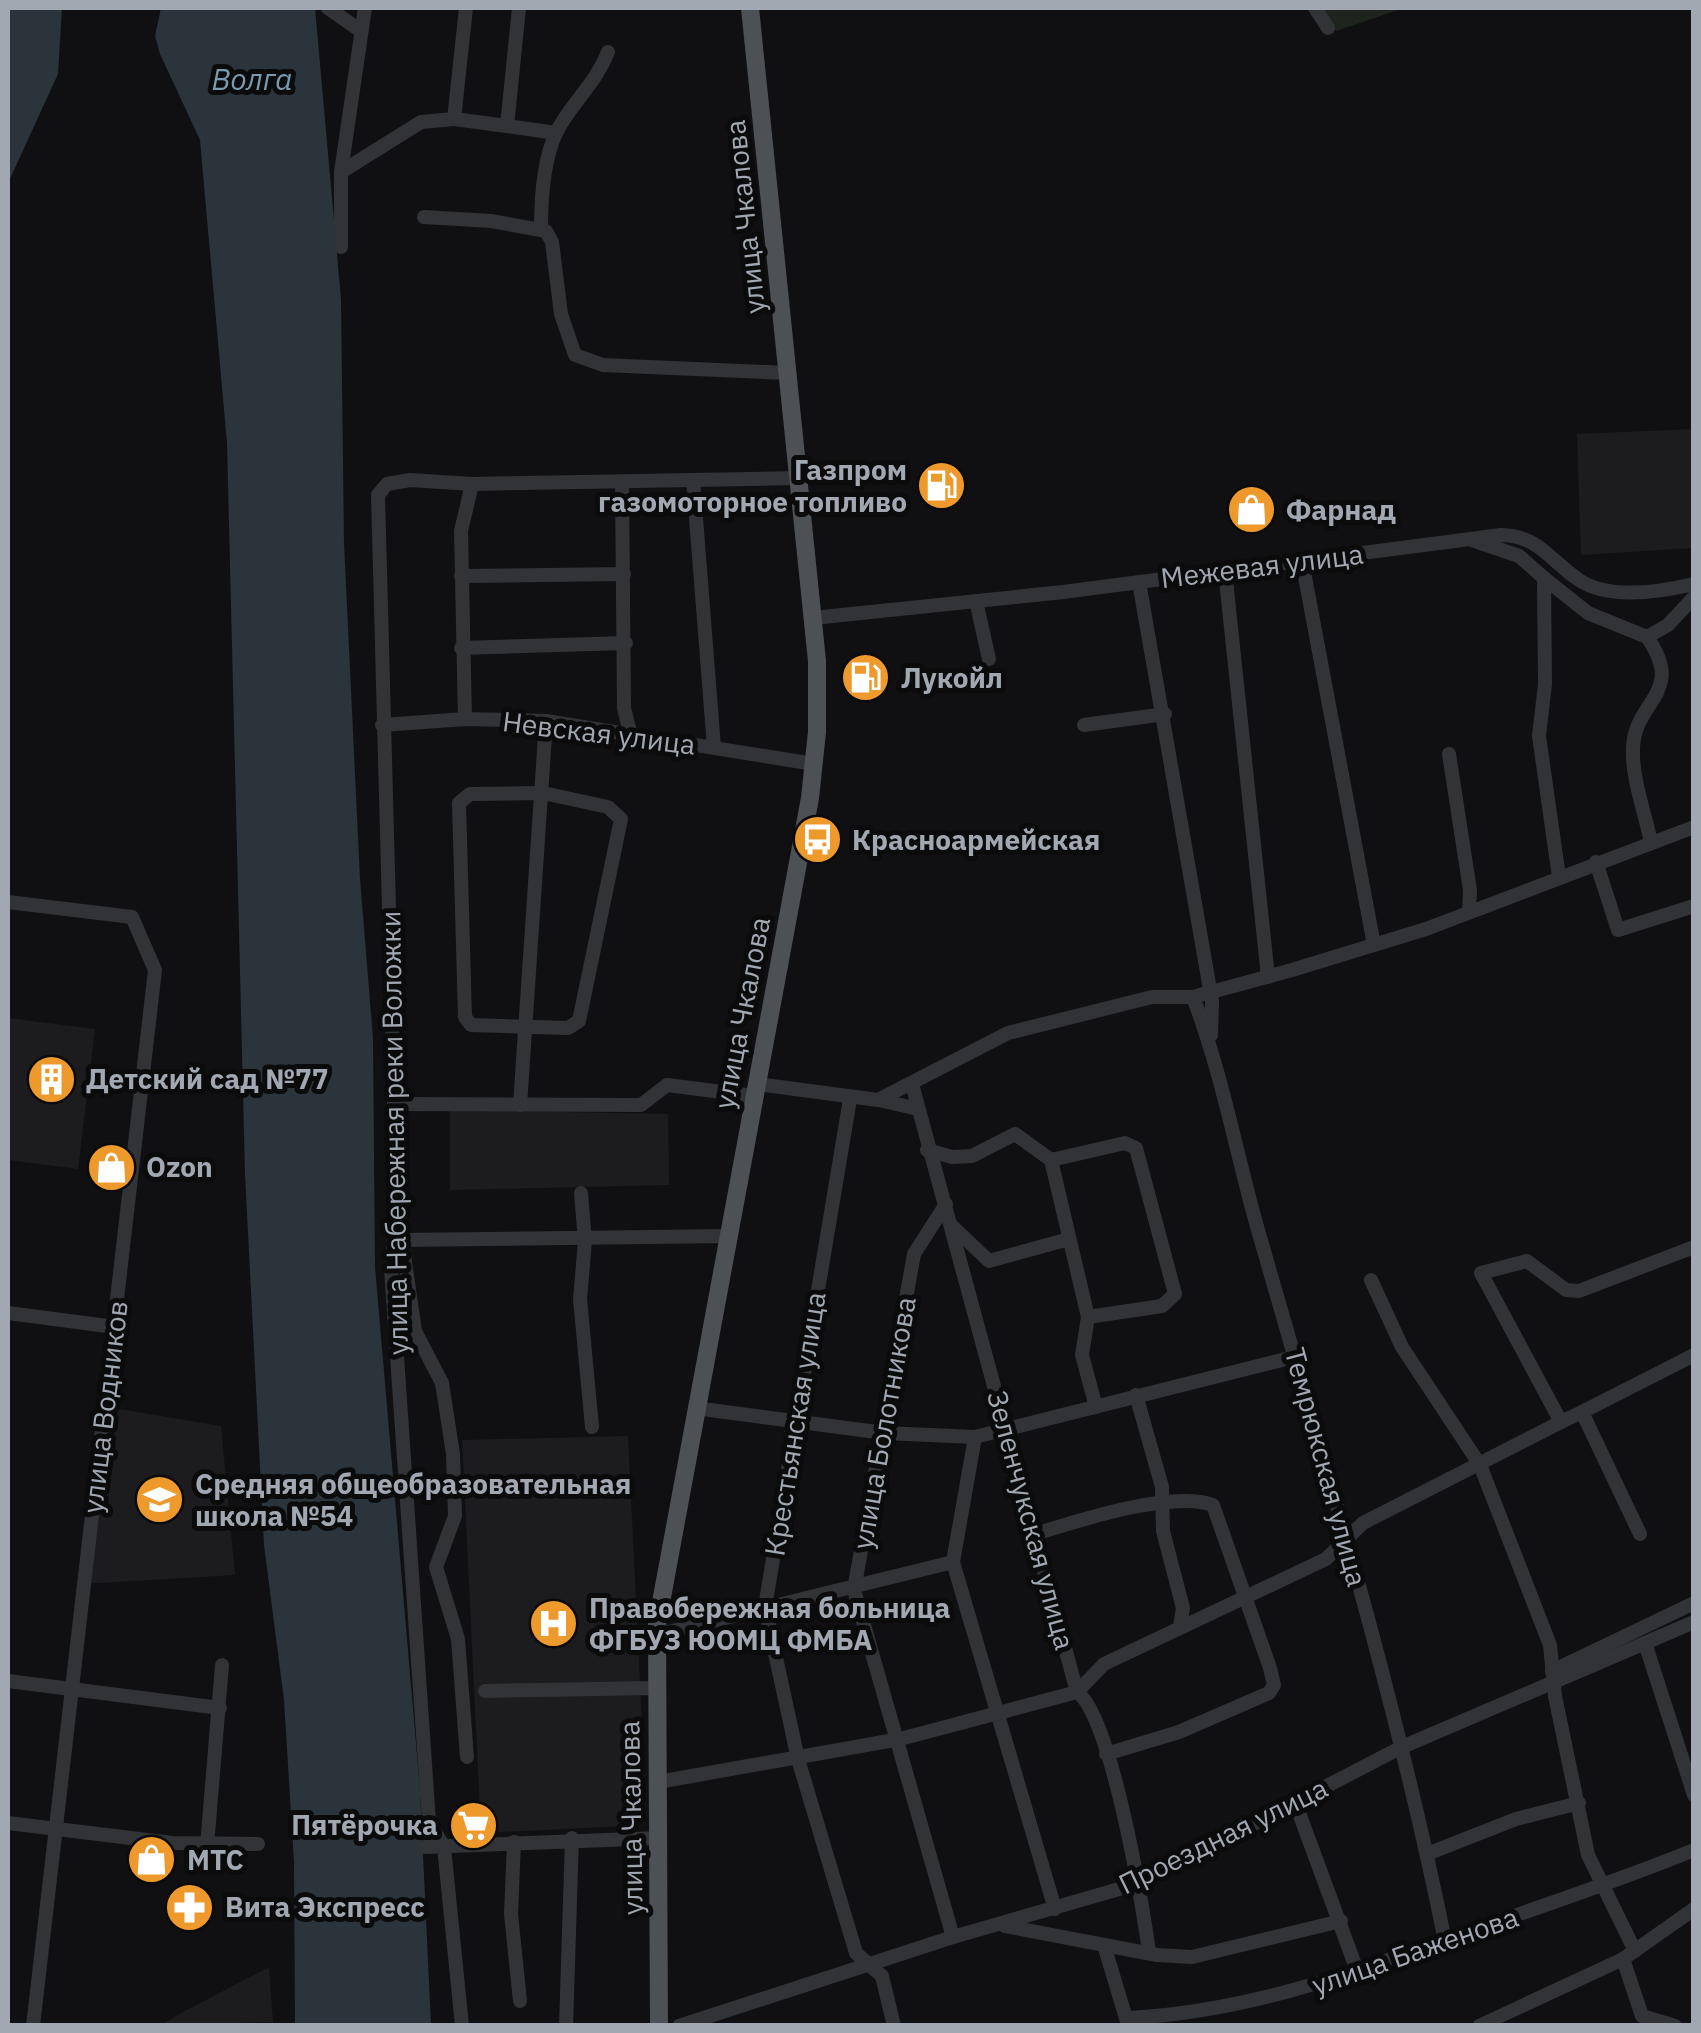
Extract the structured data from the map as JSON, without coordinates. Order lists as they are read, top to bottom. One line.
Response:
{"streets":{"main road":["улица Чкалова"],"street":["Межевая улица","Невская улица","улица Набережная реки Воложки","улица Водников","улица Болотникова","Крестьянская улица","Темрюкская улица","Зеленчукская улица","Проездная улица","улица Баженова"]},"crossings":[["улица Чкалова","Межевая улица"],["улица Чкалова","Невская улица"],["Невская улица","улица Набережная реки Воложки"],["улица Болотникова","Зеленчукская улица"],["улица Болотникова","Проездная улица"],["Крестьянская улица","Проездная улица"],["Темрюкская улица","Проездная улица"],["Темрюкская улица","улица Баженова"],["Зеленчукская улица","Проездная улица"]],"water":["Волга"],"places":{"fuel station":["Газпром газомоторное топливо","Лукойл"],"shop":["Фарнад","Ozon","МТС"],"bus stop":["Красноармейская"],"building":["Детский сад №77"],"school or university":["Средняя общеобразовательная школа №54"],"hospital":["Правобережная больница ФГБУЗ ЮОМЦ ФМБА"],"supermarket":["Пятёрочка"],"pharmacy":["Вита Экспресс"]}}
